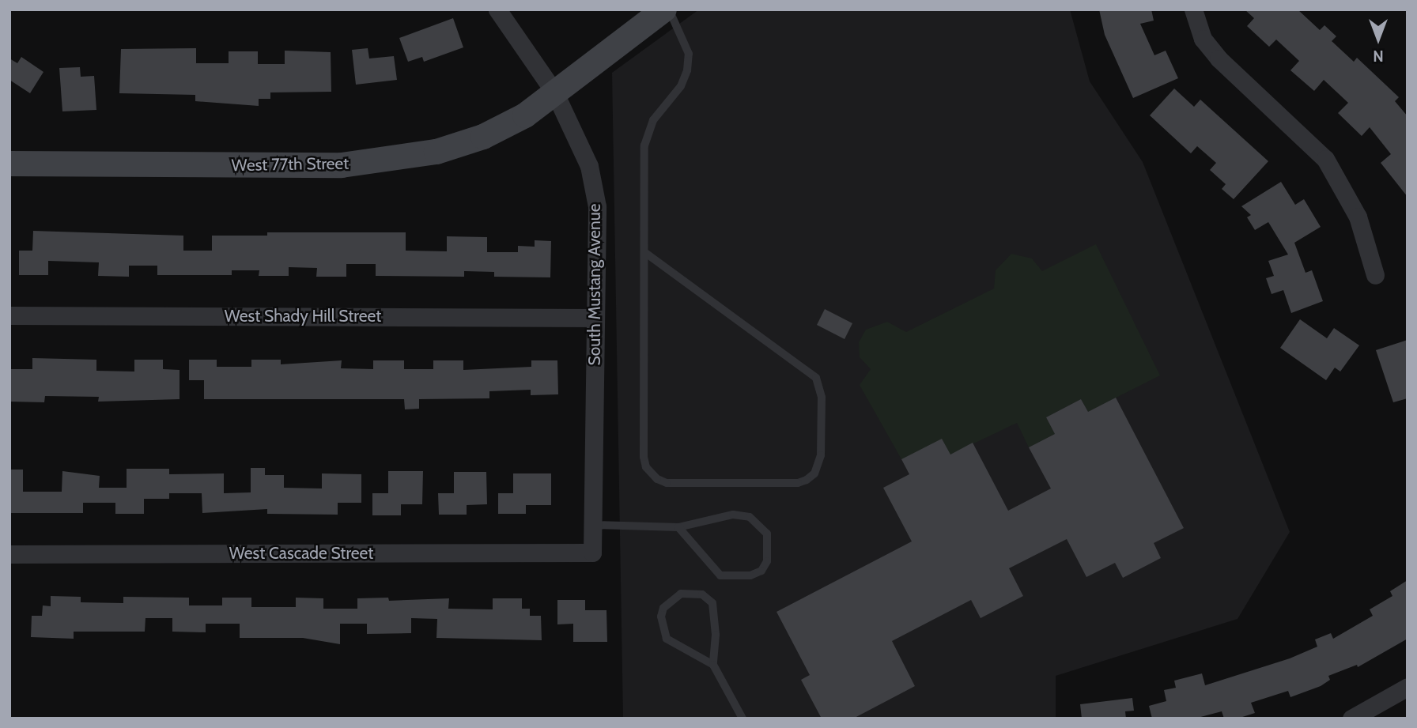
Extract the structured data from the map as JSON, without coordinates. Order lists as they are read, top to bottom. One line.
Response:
{"streets":{"street":["West 77th Street","South Mustang Avenue","West Shady Hill Street","West Cascade Street"]},"crossings":[["West 77th Street","South Mustang Avenue"],["South Mustang Avenue","West Shady Hill Street"],["South Mustang Avenue","West Cascade Street"]],"north":"bottom"}
